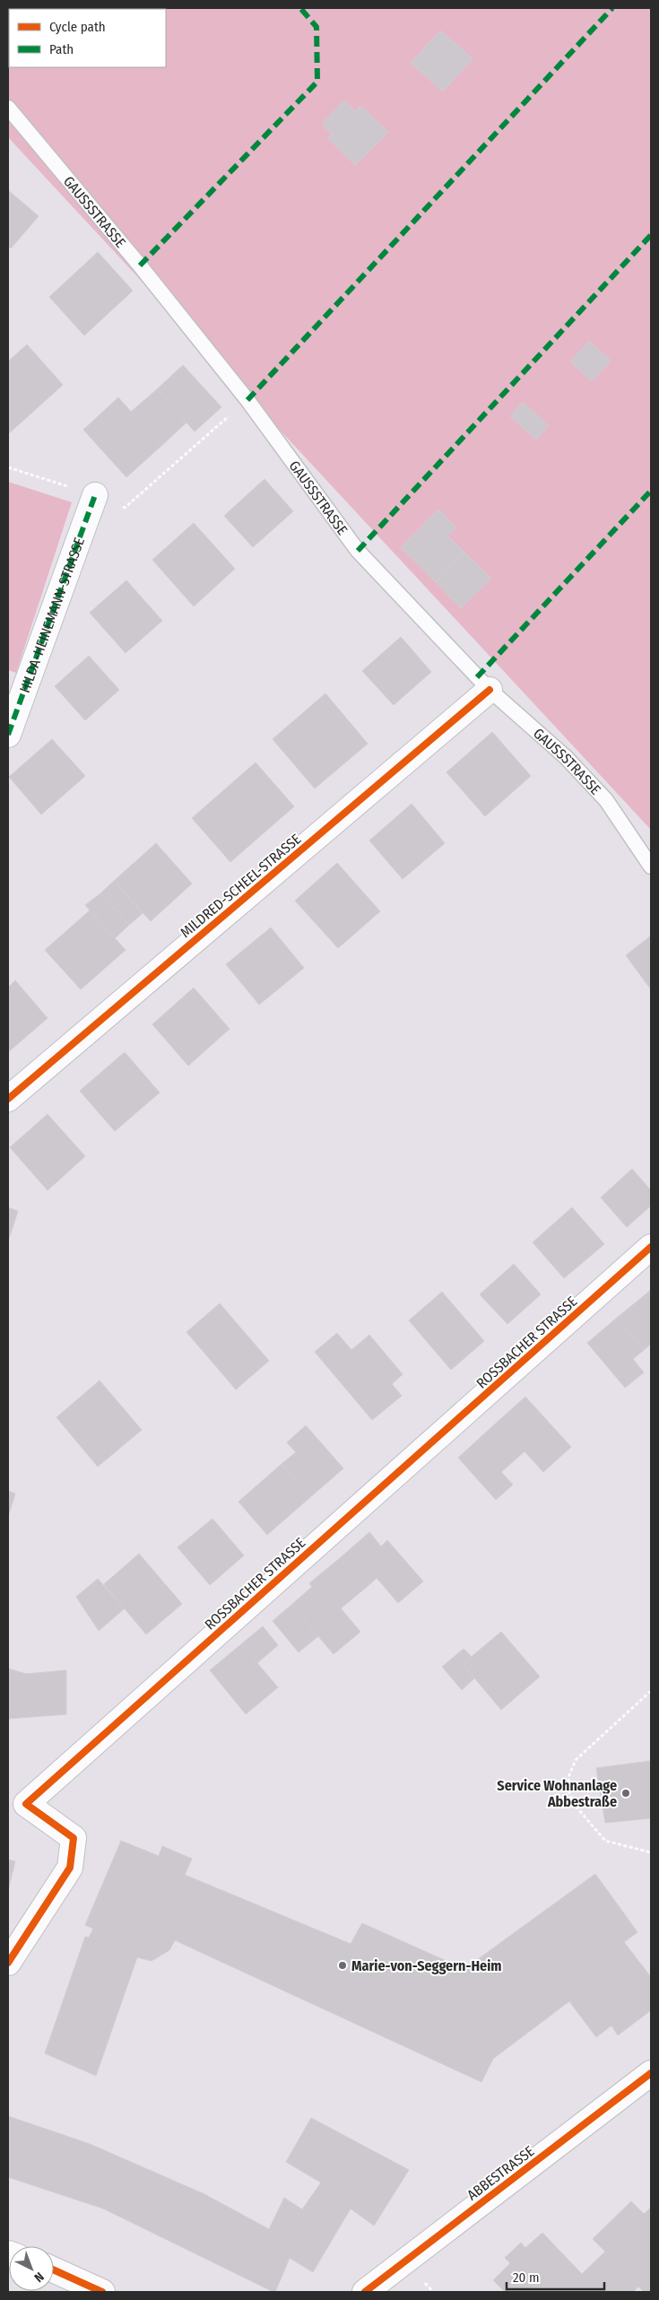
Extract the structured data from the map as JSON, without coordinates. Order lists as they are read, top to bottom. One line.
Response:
{"streets":{"street":["HILDA-HEINEMANN-STRASSE","MILDRED-SCHEEL-STRASSE","ROSSBACHER STRASSE","ABBESTRASSE"],"lane":["GAUSSSTRASSE"]},"crossings":[["GAUSSSTRASSE","MILDRED-SCHEEL-STRASSE"]],"places":["Service Wohnanlage Abbestraße","Marie-von-Seggern-Heim"],"legend":["Cycle path","Path"],"scale_bar":"20 m","north":"bottom right"}
